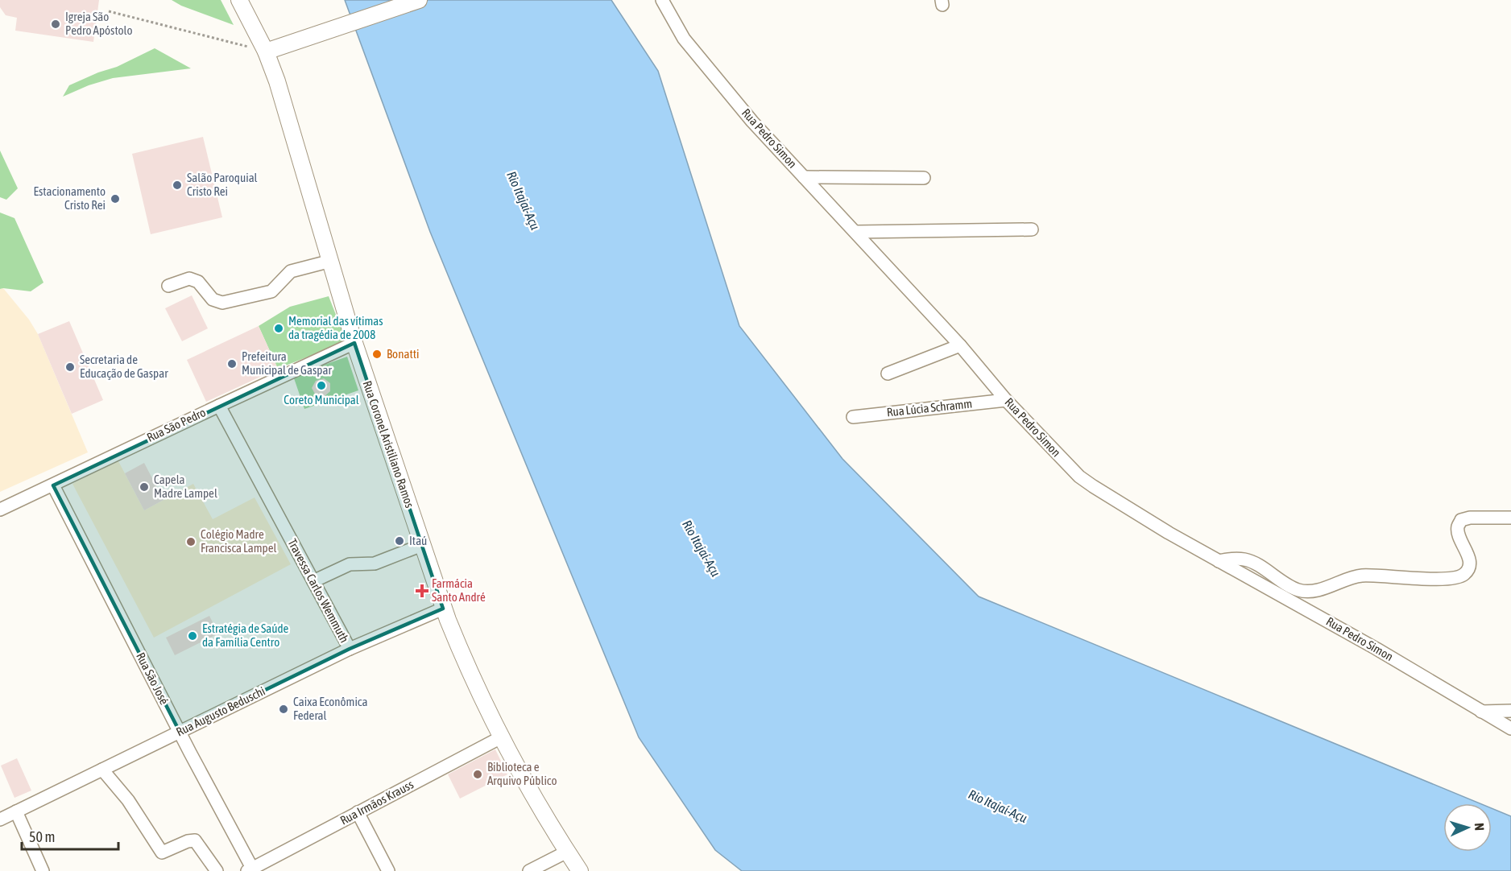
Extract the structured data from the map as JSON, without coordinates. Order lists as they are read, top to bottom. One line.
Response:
{"streets":{"main road":["Rua Coronel Aristiliano Ramos"],"street":["Rua Pedro Simon","Rua Lúcia Schramm","Rua São Pedro","Travessa Carlos Wemmuth","Rua São José","Rua Augusto Beduschi","Rua Irmãos Krauss"]},"crossings":[["Rua Pedro Simon","Rua Lúcia Schramm"],["Rua São Pedro","Rua Coronel Aristiliano Ramos"],["Rua São Pedro","Travessa Carlos Wemmuth"],["Rua São Pedro","Rua São José"],["Rua Coronel Aristiliano Ramos","Rua Augusto Beduschi"],["Rua Coronel Aristiliano Ramos","Rua Irmãos Krauss"],["Travessa Carlos Wemmuth","Rua Augusto Beduschi"],["Rua São José","Rua Augusto Beduschi"],["Rua São José","Rua Irmãos Krauss"]],"water":["Rio Itajaí-Açu"],"places":{"other":["Igreja São Pedro Apóstolo","Salão Paroquial Cristo Rei","Estacionamento Cristo Rei","Memorial das vítimas da tragédia de 2008","Bonatti","Prefeitura Municipal de Gaspar","Secretaria de Educação de Gaspar","Coreto Municipal","Capela Madre Lampel","Itaú","Colégio Madre Francisca Lampel","Estratégia de Saúde da Família Centro","Caixa Econômica Federal","Biblioteca e Arquivo Público"],"health":["Farmácia Santo André"]},"scale_bar":"50 m","north":"right"}
